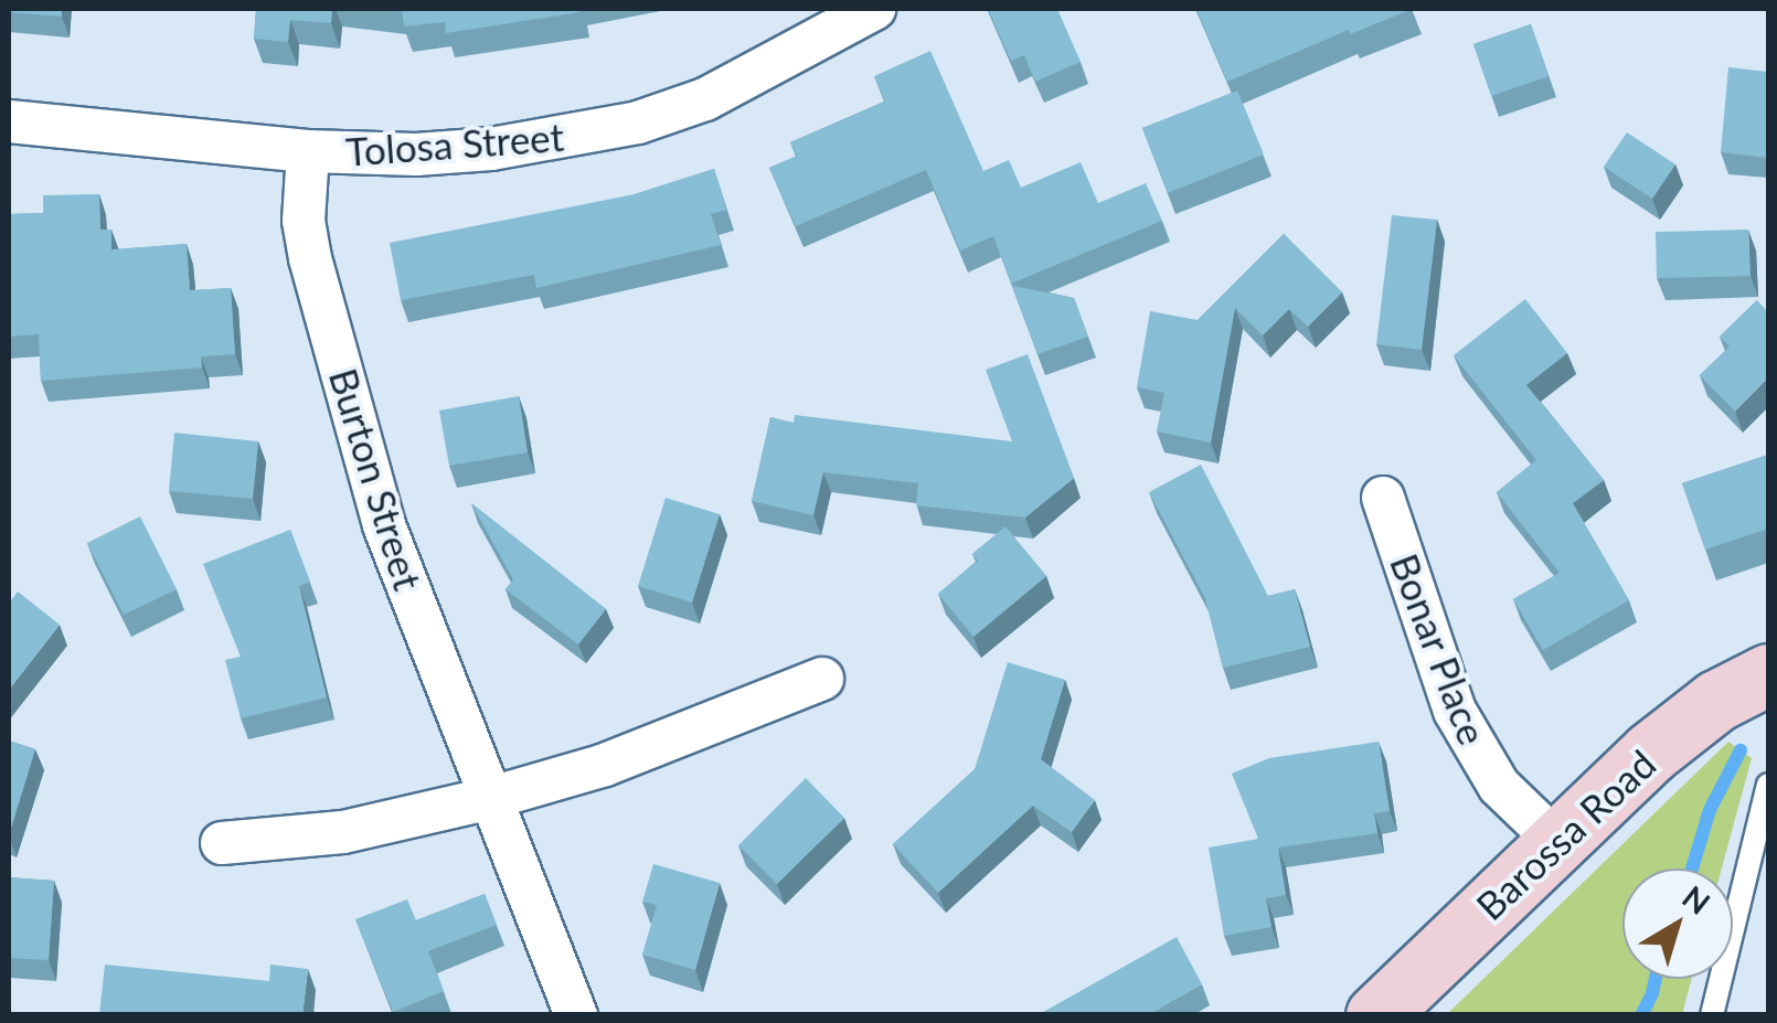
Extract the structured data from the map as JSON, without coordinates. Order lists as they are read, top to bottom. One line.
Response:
{"streets":{"street":["Tolosa Street","Burton Street","Bonar Place","Barossa Road"]},"crossings":[["Tolosa Street","Burton Street"],["Bonar Place","Barossa Road"]],"north":"top right"}
